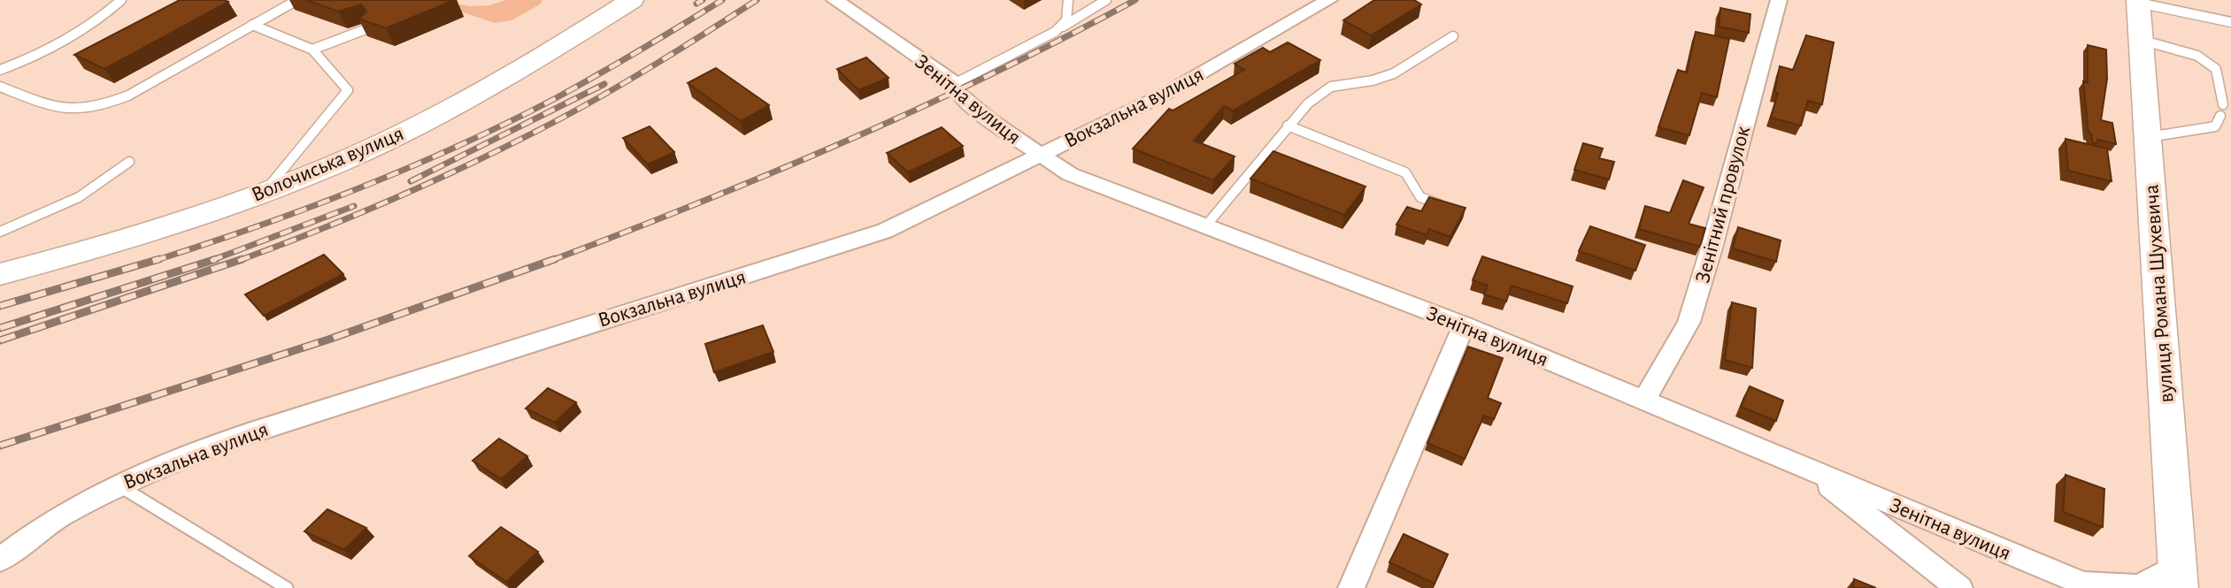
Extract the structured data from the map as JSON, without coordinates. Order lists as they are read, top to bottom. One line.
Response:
{"streets":{"main road":["Волочиська вулиця","вулиця Романа Шухевича"],"street":["Зенітна вулиця","Вокзальна вулиця","Зенітний провулок"]},"crossings":[["Зенітна вулиця","Вокзальна вулиця"],["Зенітна вулиця","Зенітний провулок"],["Зенітна вулиця","вулиця Романа Шухевича"]]}
